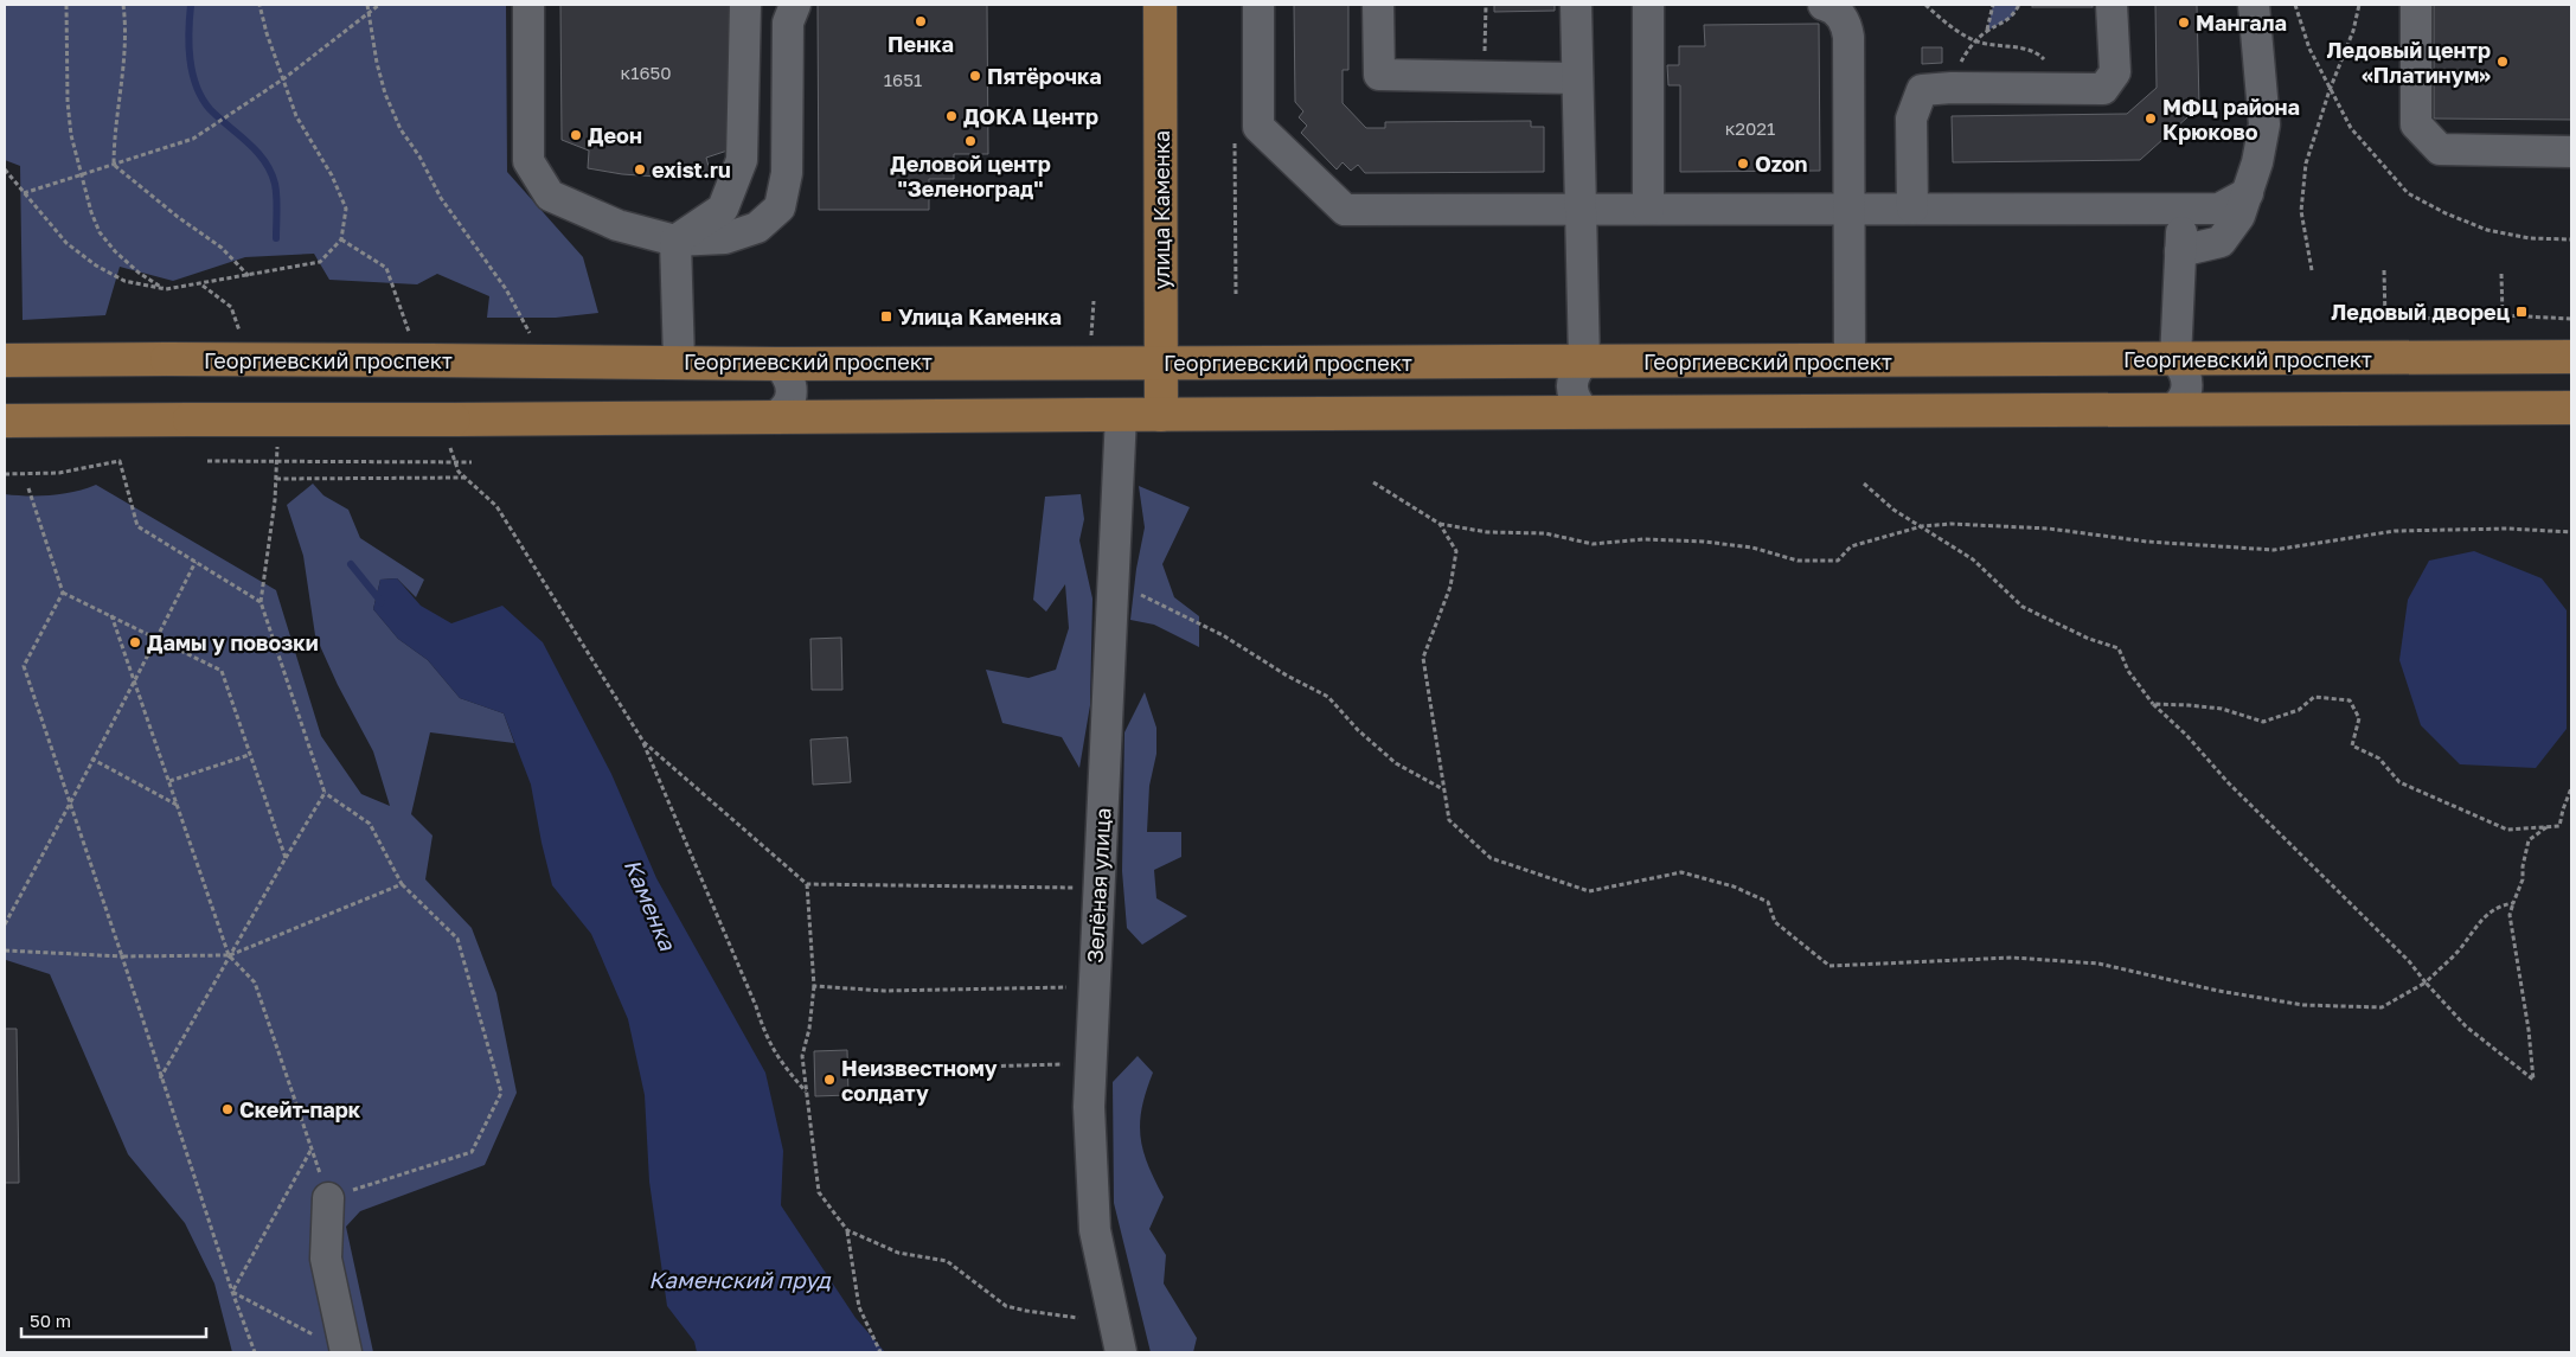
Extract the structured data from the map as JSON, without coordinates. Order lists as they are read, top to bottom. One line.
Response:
{"streets":{"main road":["улица Каменка","Георгиевский проспект"],"street":["Зелёная улица"]},"crossings":[["улица Каменка","Георгиевский проспект"]],"water":["Каменка","Каменский пруд"],"places":{"other":["Пенка","Мангала","Ледовый центр «Платинум»","Пятёрочка","ДОКА Центр","МФЦ района Крюково","Деон","Деловой центр \"Зеленоград\"","Ozon","exist.ru","Дамы у повозки","Неизвестному солдату","Скейт-парк"],"transit":["Ледовый дворец","Улица Каменка"]},"house_numbers":["к1650","1651","к2021"],"scale_bar":"50 m"}
